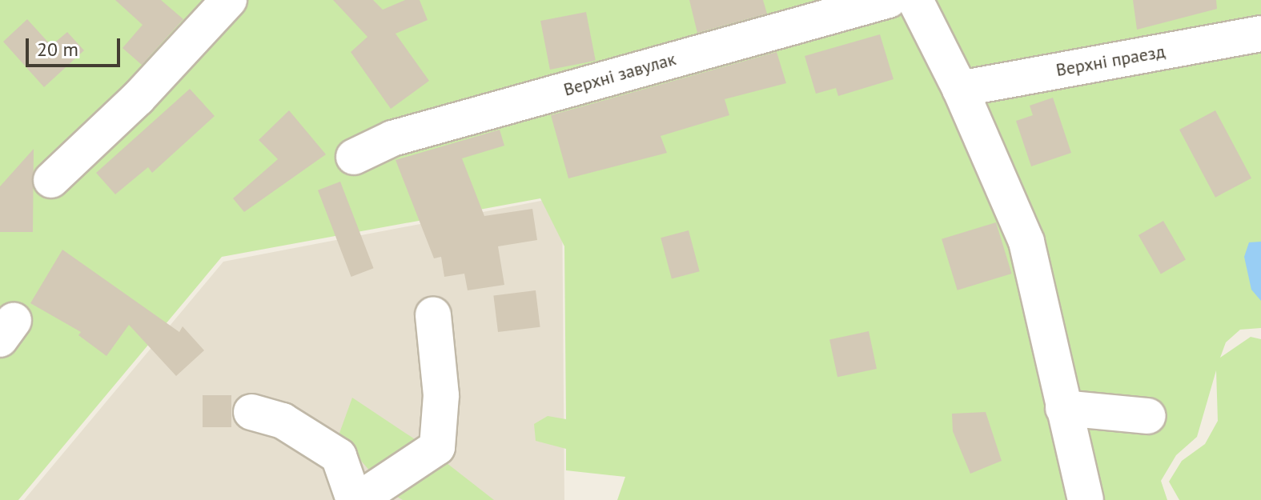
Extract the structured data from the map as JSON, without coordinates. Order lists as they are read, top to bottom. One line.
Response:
{"streets":{"lane":["Верхні праезд","Верхні завулак"]},"scale_bar":"20 m"}
